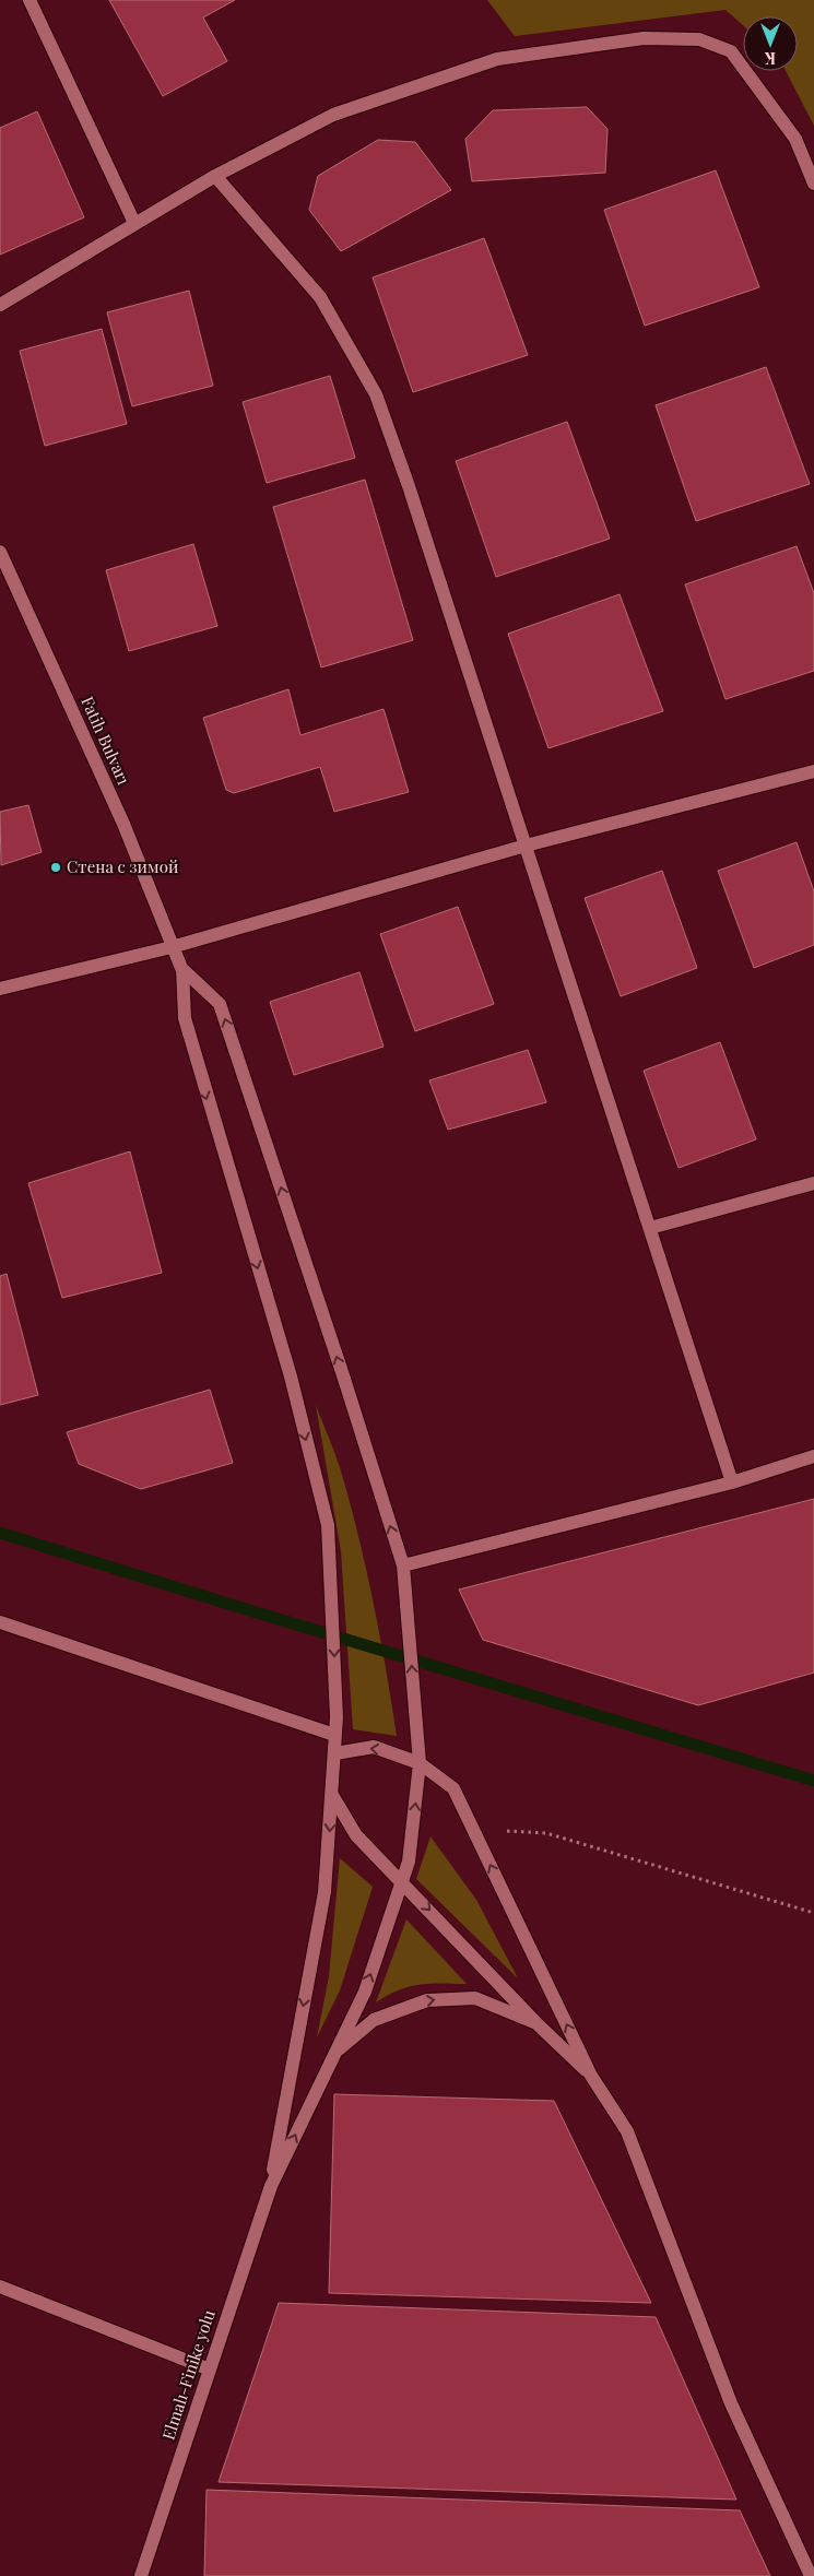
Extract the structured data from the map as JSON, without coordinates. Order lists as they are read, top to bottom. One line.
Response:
{"streets":{"street":["Fatih Bulvarı","Elmalı-Finike yolu"]},"places":["Стена с зимой"],"north":"bottom"}
